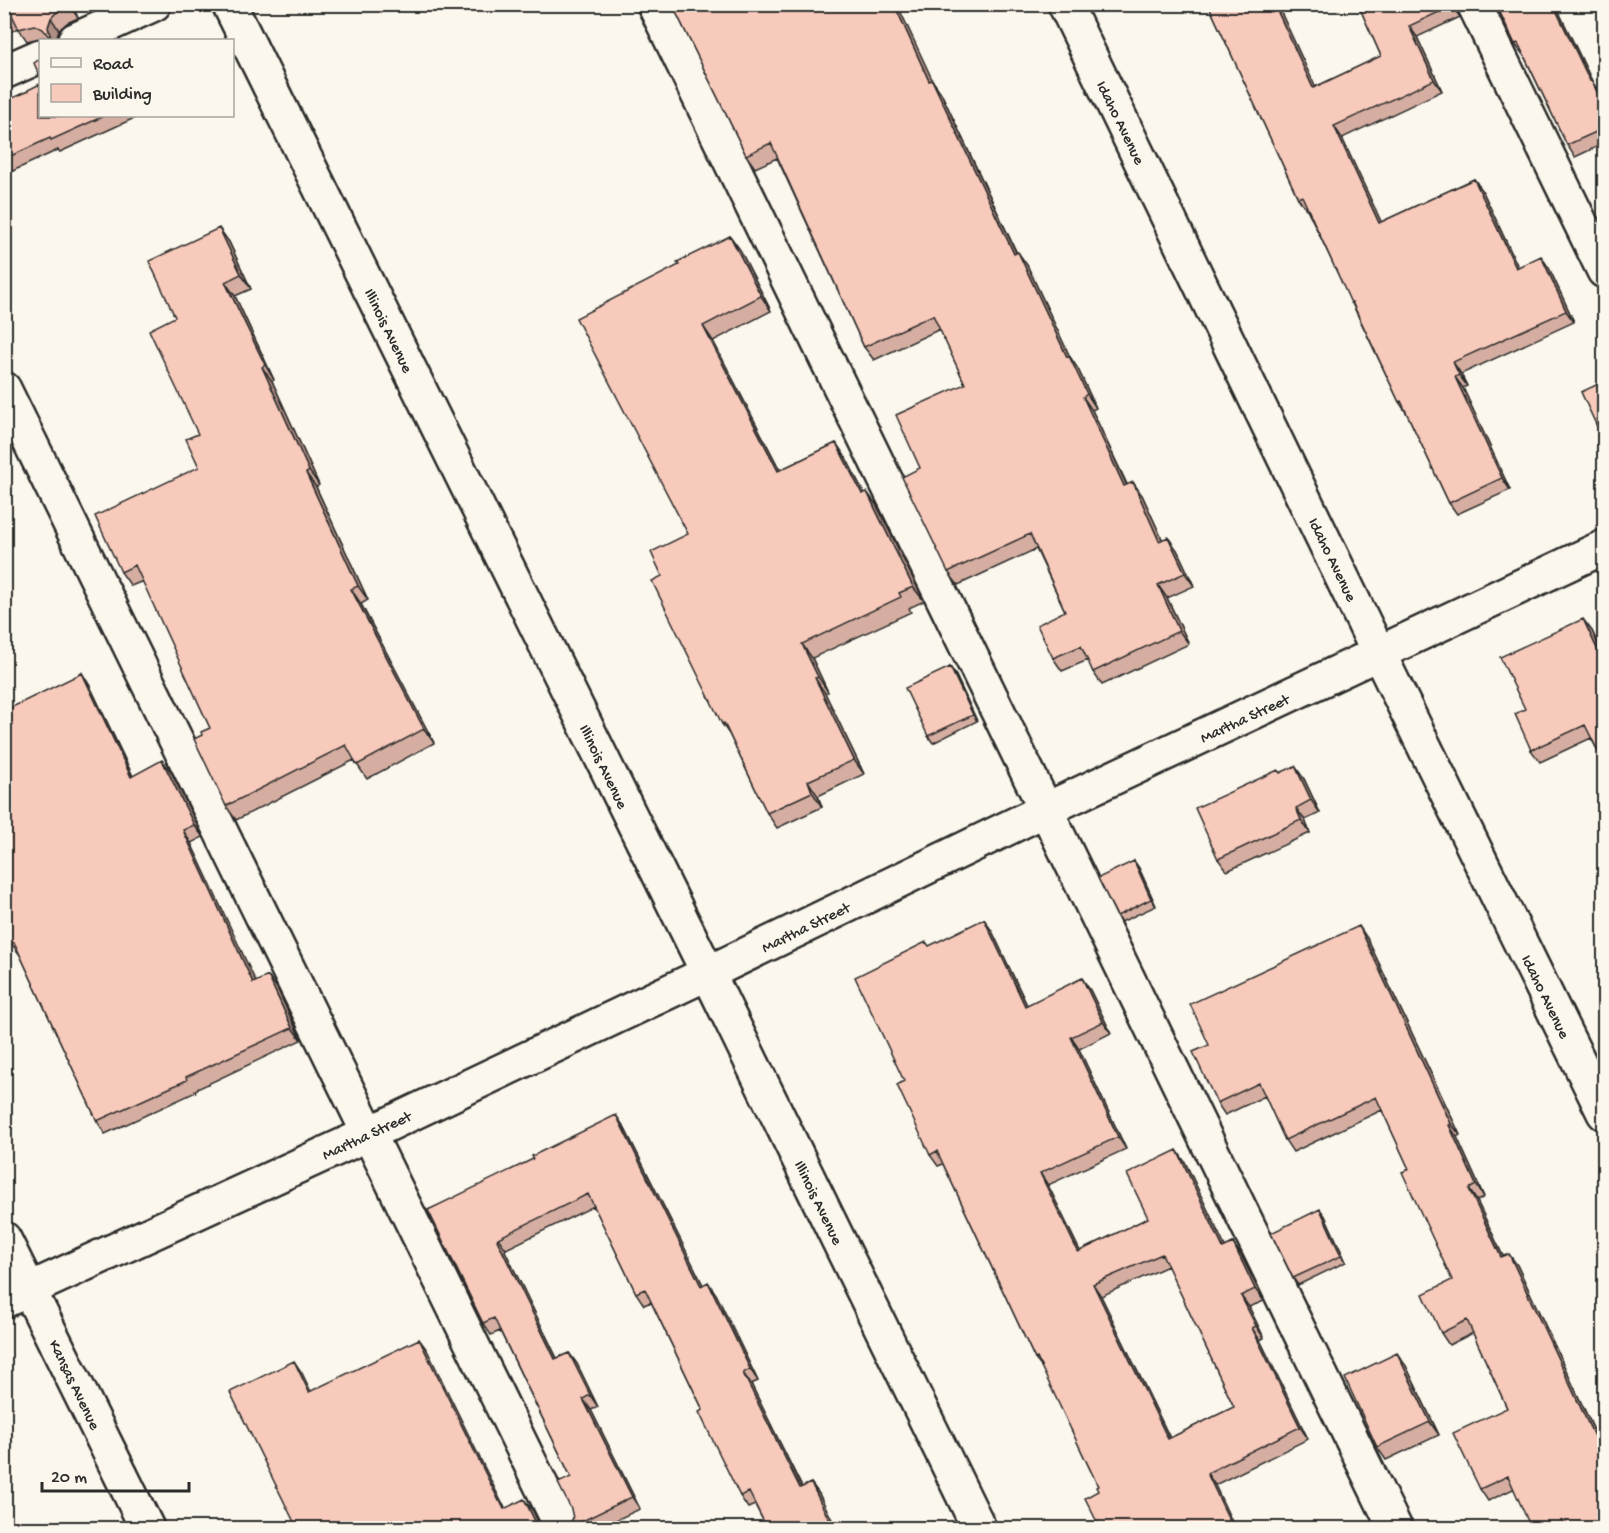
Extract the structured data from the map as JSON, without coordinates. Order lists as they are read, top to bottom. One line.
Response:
{"streets":{"street":["Idaho Avenue","Illinois Avenue","Martha Street","Kansas Avenue"]},"crossings":[["Idaho Avenue","Martha Street"],["Illinois Avenue","Martha Street"],["Martha Street","Kansas Avenue"]],"legend":["Road","Building"],"scale_bar":"20 m"}
